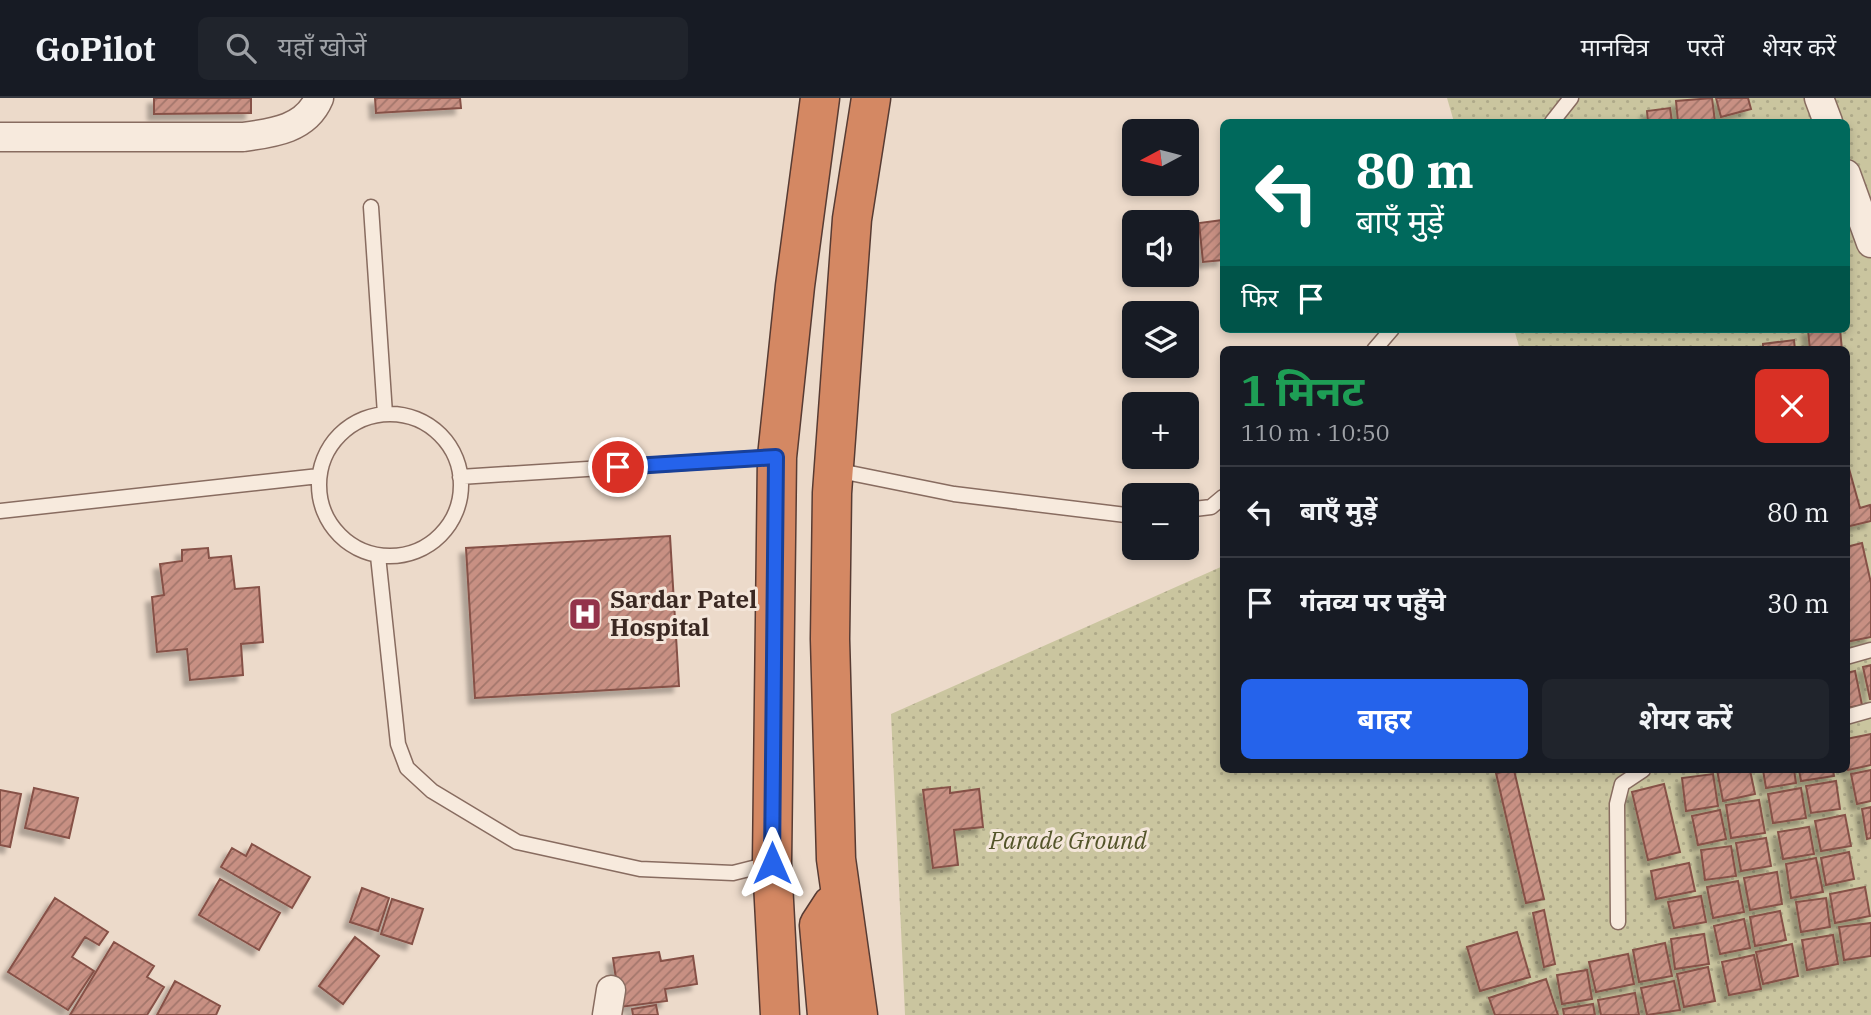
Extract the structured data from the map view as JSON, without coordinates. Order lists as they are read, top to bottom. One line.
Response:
{"parks":["Parade Ground"],"places":{"hospital":["Sardar Patel Hospital"]},"north":"left","page":{"header":"GoPilot","search":"यहाँ खोजें","nav":["मानचित्र","परतें","शेयर करें"],"map_buttons":["+","−"],"turn":["80 m","बाएँ मुड़ें"],"then":"फिर","heading":["1 मिनट","110 m · 10:50"],"list":[{"name":"बाएँ मुड़ें","value":"80 m"},{"name":"गंतव्य पर पहुँचे","value":"30 m"}],"buttons":["बाहर","शेयर करें"]}}
